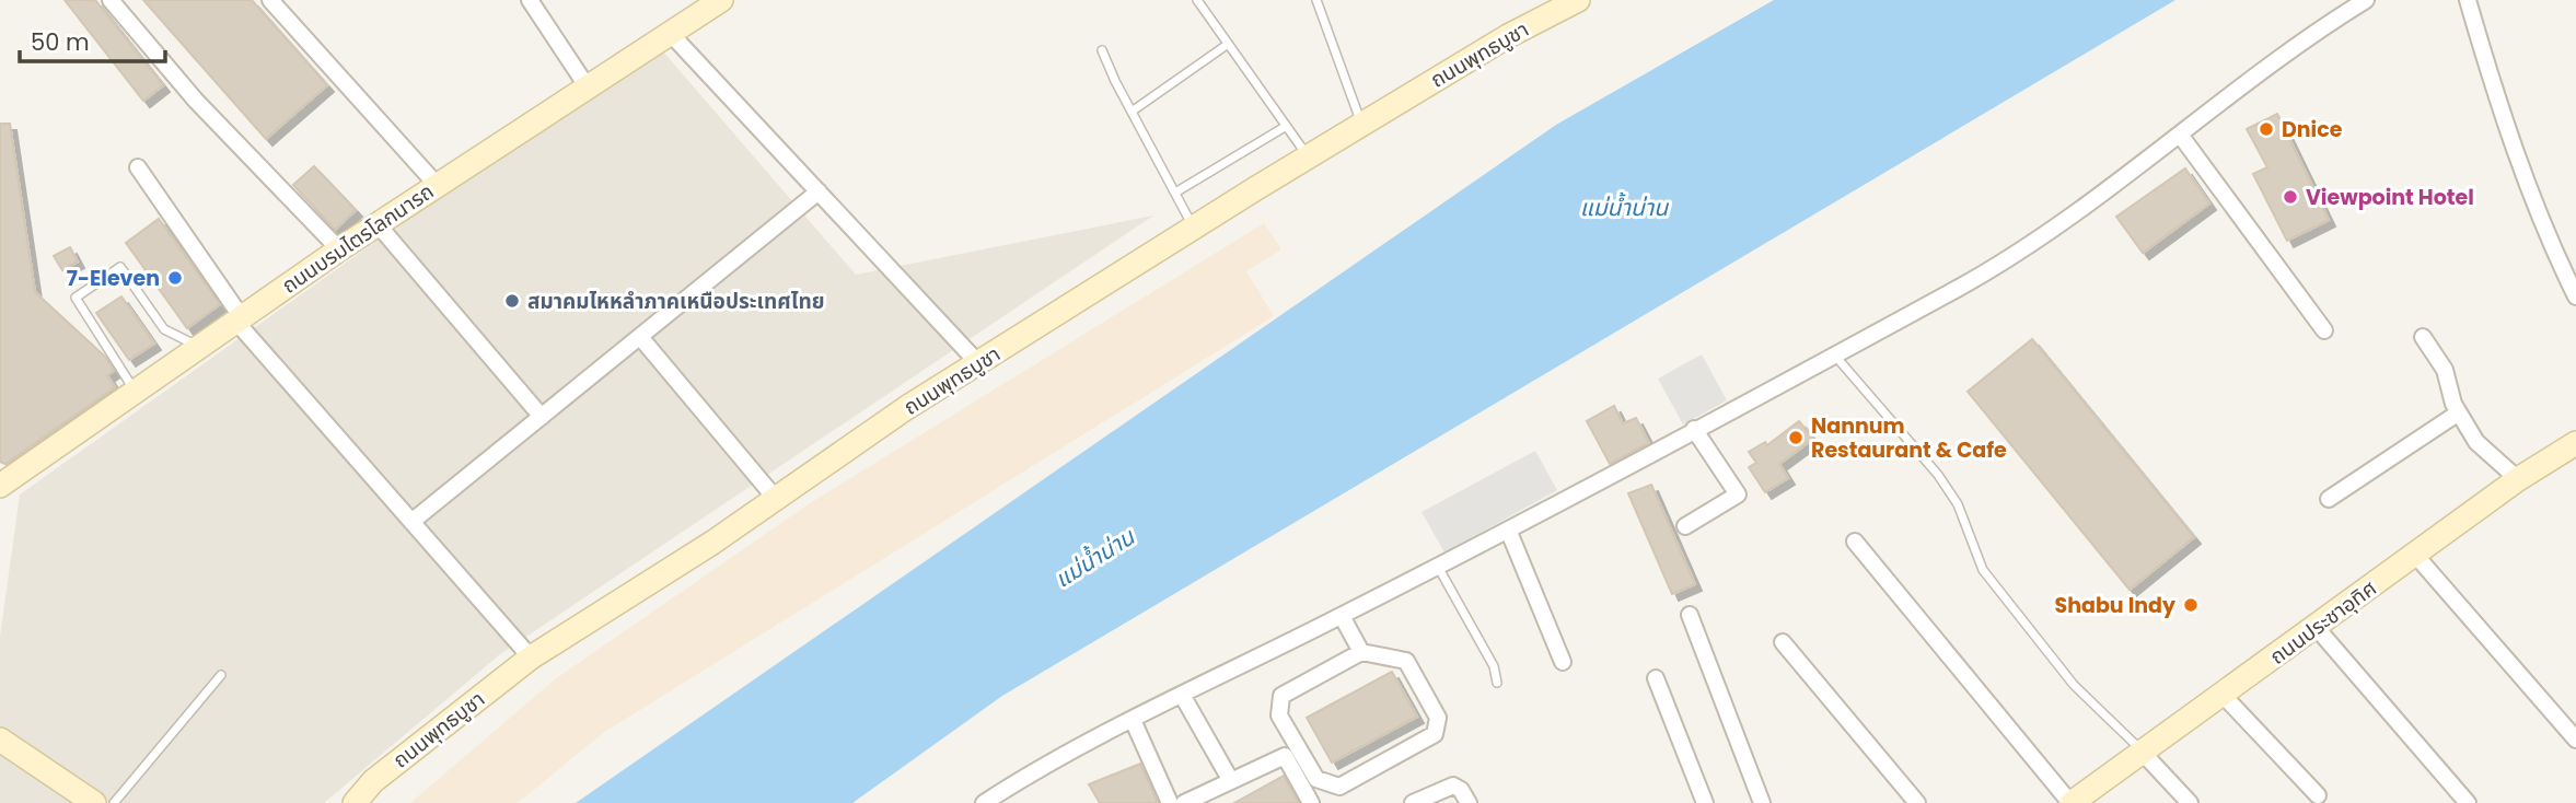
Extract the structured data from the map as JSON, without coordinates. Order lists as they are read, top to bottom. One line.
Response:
{"streets":{"street":["ถนนพุทธบูชา","ถนนบรมไตรโลกนารถ","ถนนประชาอุทิศ"]},"water":["แม่น้ำน่าน"],"places":["Dnice","Viewpoint Hotel","7-Eleven","สมาคมไหหลำภาคเหนือประเทศไทย","Nannum Restaurant & Cafe","Shabu Indy"],"scale_bar":"50 m"}
